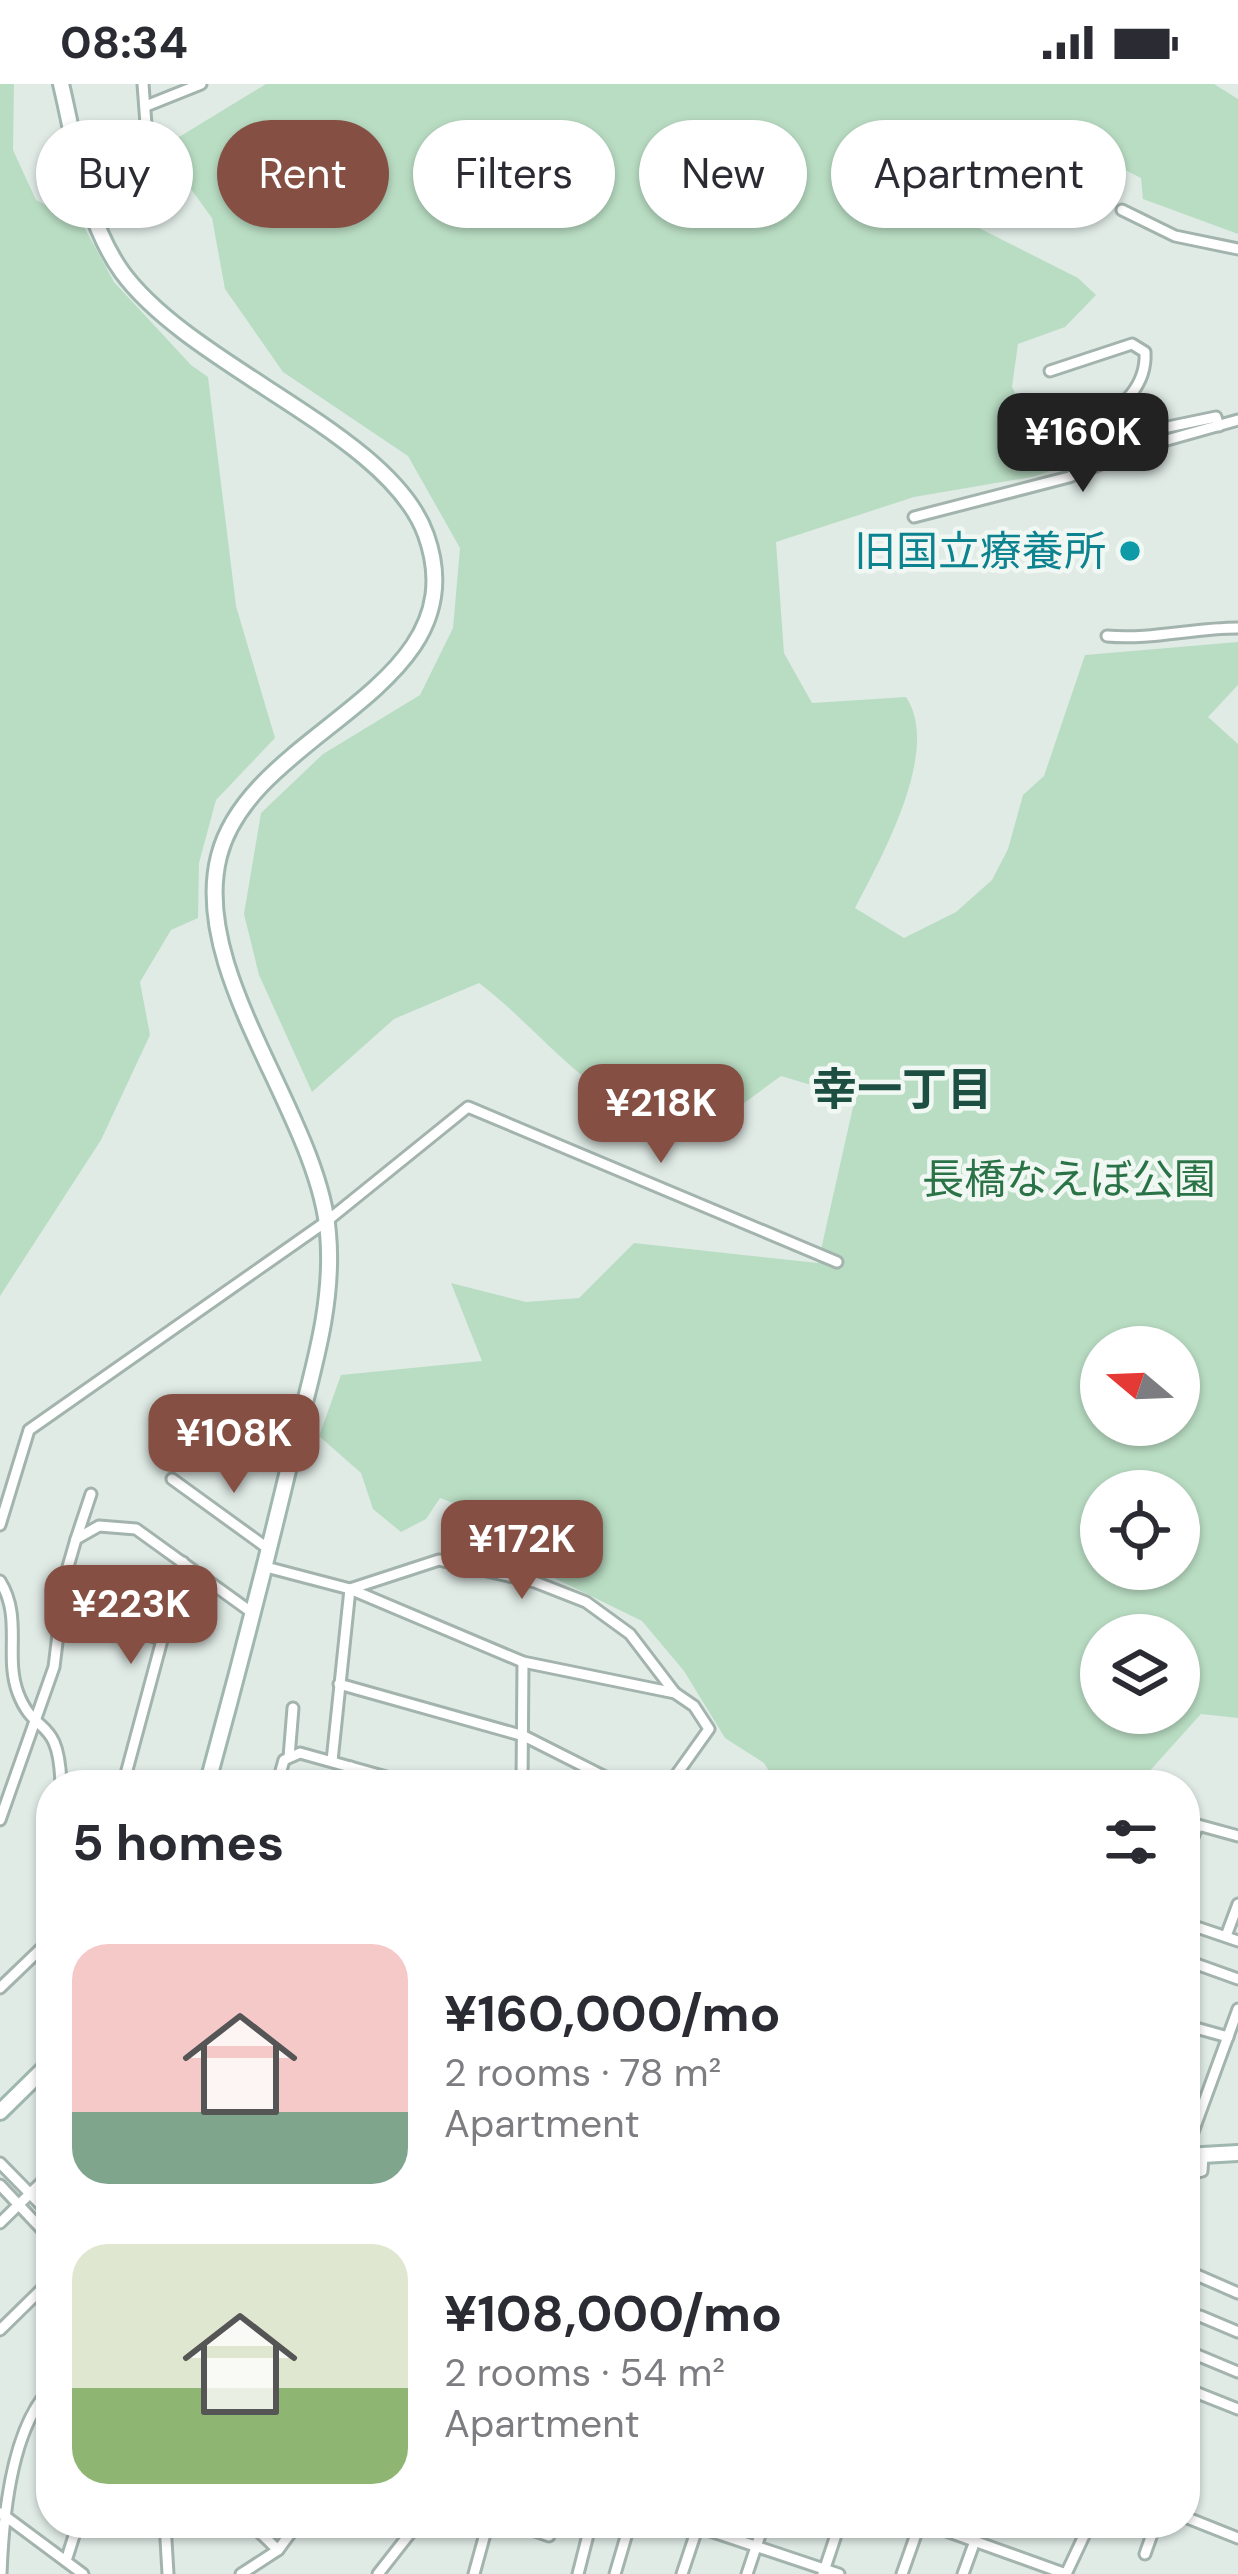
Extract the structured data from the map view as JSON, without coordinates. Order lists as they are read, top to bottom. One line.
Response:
{"districts":["幸一丁目"],"parks":["長橋なえぼ公園"],"places":["旧国立療養所"],"north":"left","page":{"status":"08:34","chip":["Buy","Rent","Filters","New","Apartment"],"price":["¥160K","¥218K","¥108K","¥172K","¥223K"],"heading":"5 homes","list":[{"name":"¥160,000/mo","note":"2 rooms · 78 m² · Apartment"},{"name":"¥108,000/mo","note":"2 rooms · 54 m² · Apartment"}]}}
